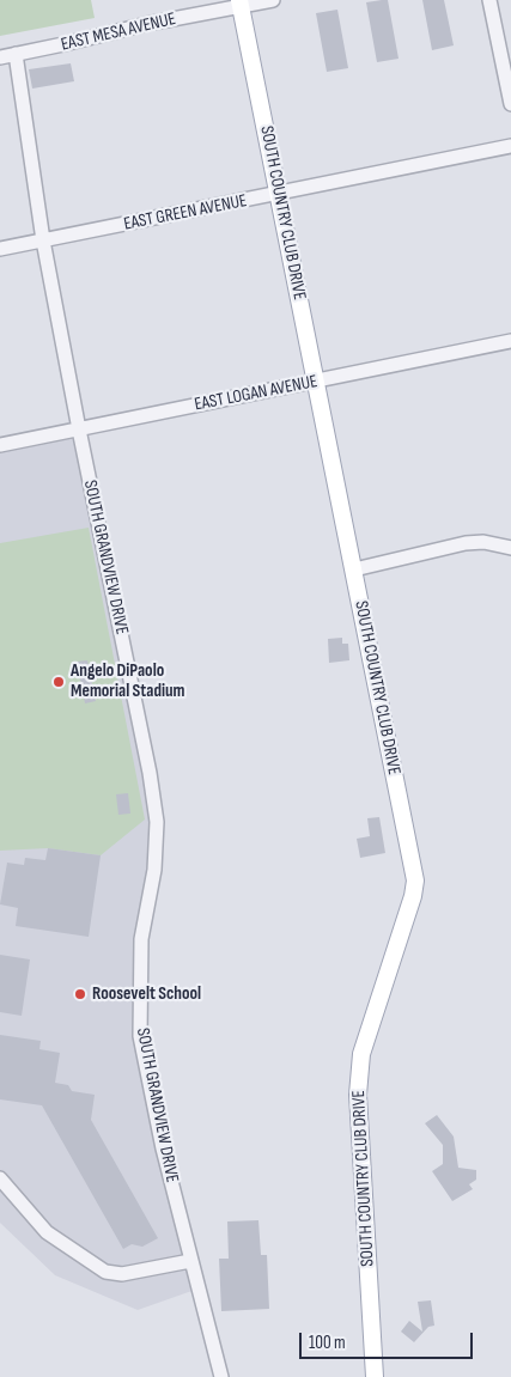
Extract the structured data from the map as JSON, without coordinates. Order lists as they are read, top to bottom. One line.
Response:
{"streets":{"main road":["SOUTH COUNTRY CLUB DRIVE"],"street":["EAST MESA AVENUE","EAST GREEN AVENUE","EAST LOGAN AVENUE","SOUTH GRANDVIEW DRIVE"]},"crossings":[["EAST MESA AVENUE","SOUTH COUNTRY CLUB DRIVE"],["EAST MESA AVENUE","SOUTH GRANDVIEW DRIVE"],["EAST GREEN AVENUE","SOUTH COUNTRY CLUB DRIVE"],["EAST GREEN AVENUE","SOUTH GRANDVIEW DRIVE"],["SOUTH COUNTRY CLUB DRIVE","EAST LOGAN AVENUE"],["EAST LOGAN AVENUE","SOUTH GRANDVIEW DRIVE"]],"places":["Angelo DiPaolo Memorial Stadium","Roosevelt School"],"scale_bar":"100 m"}
